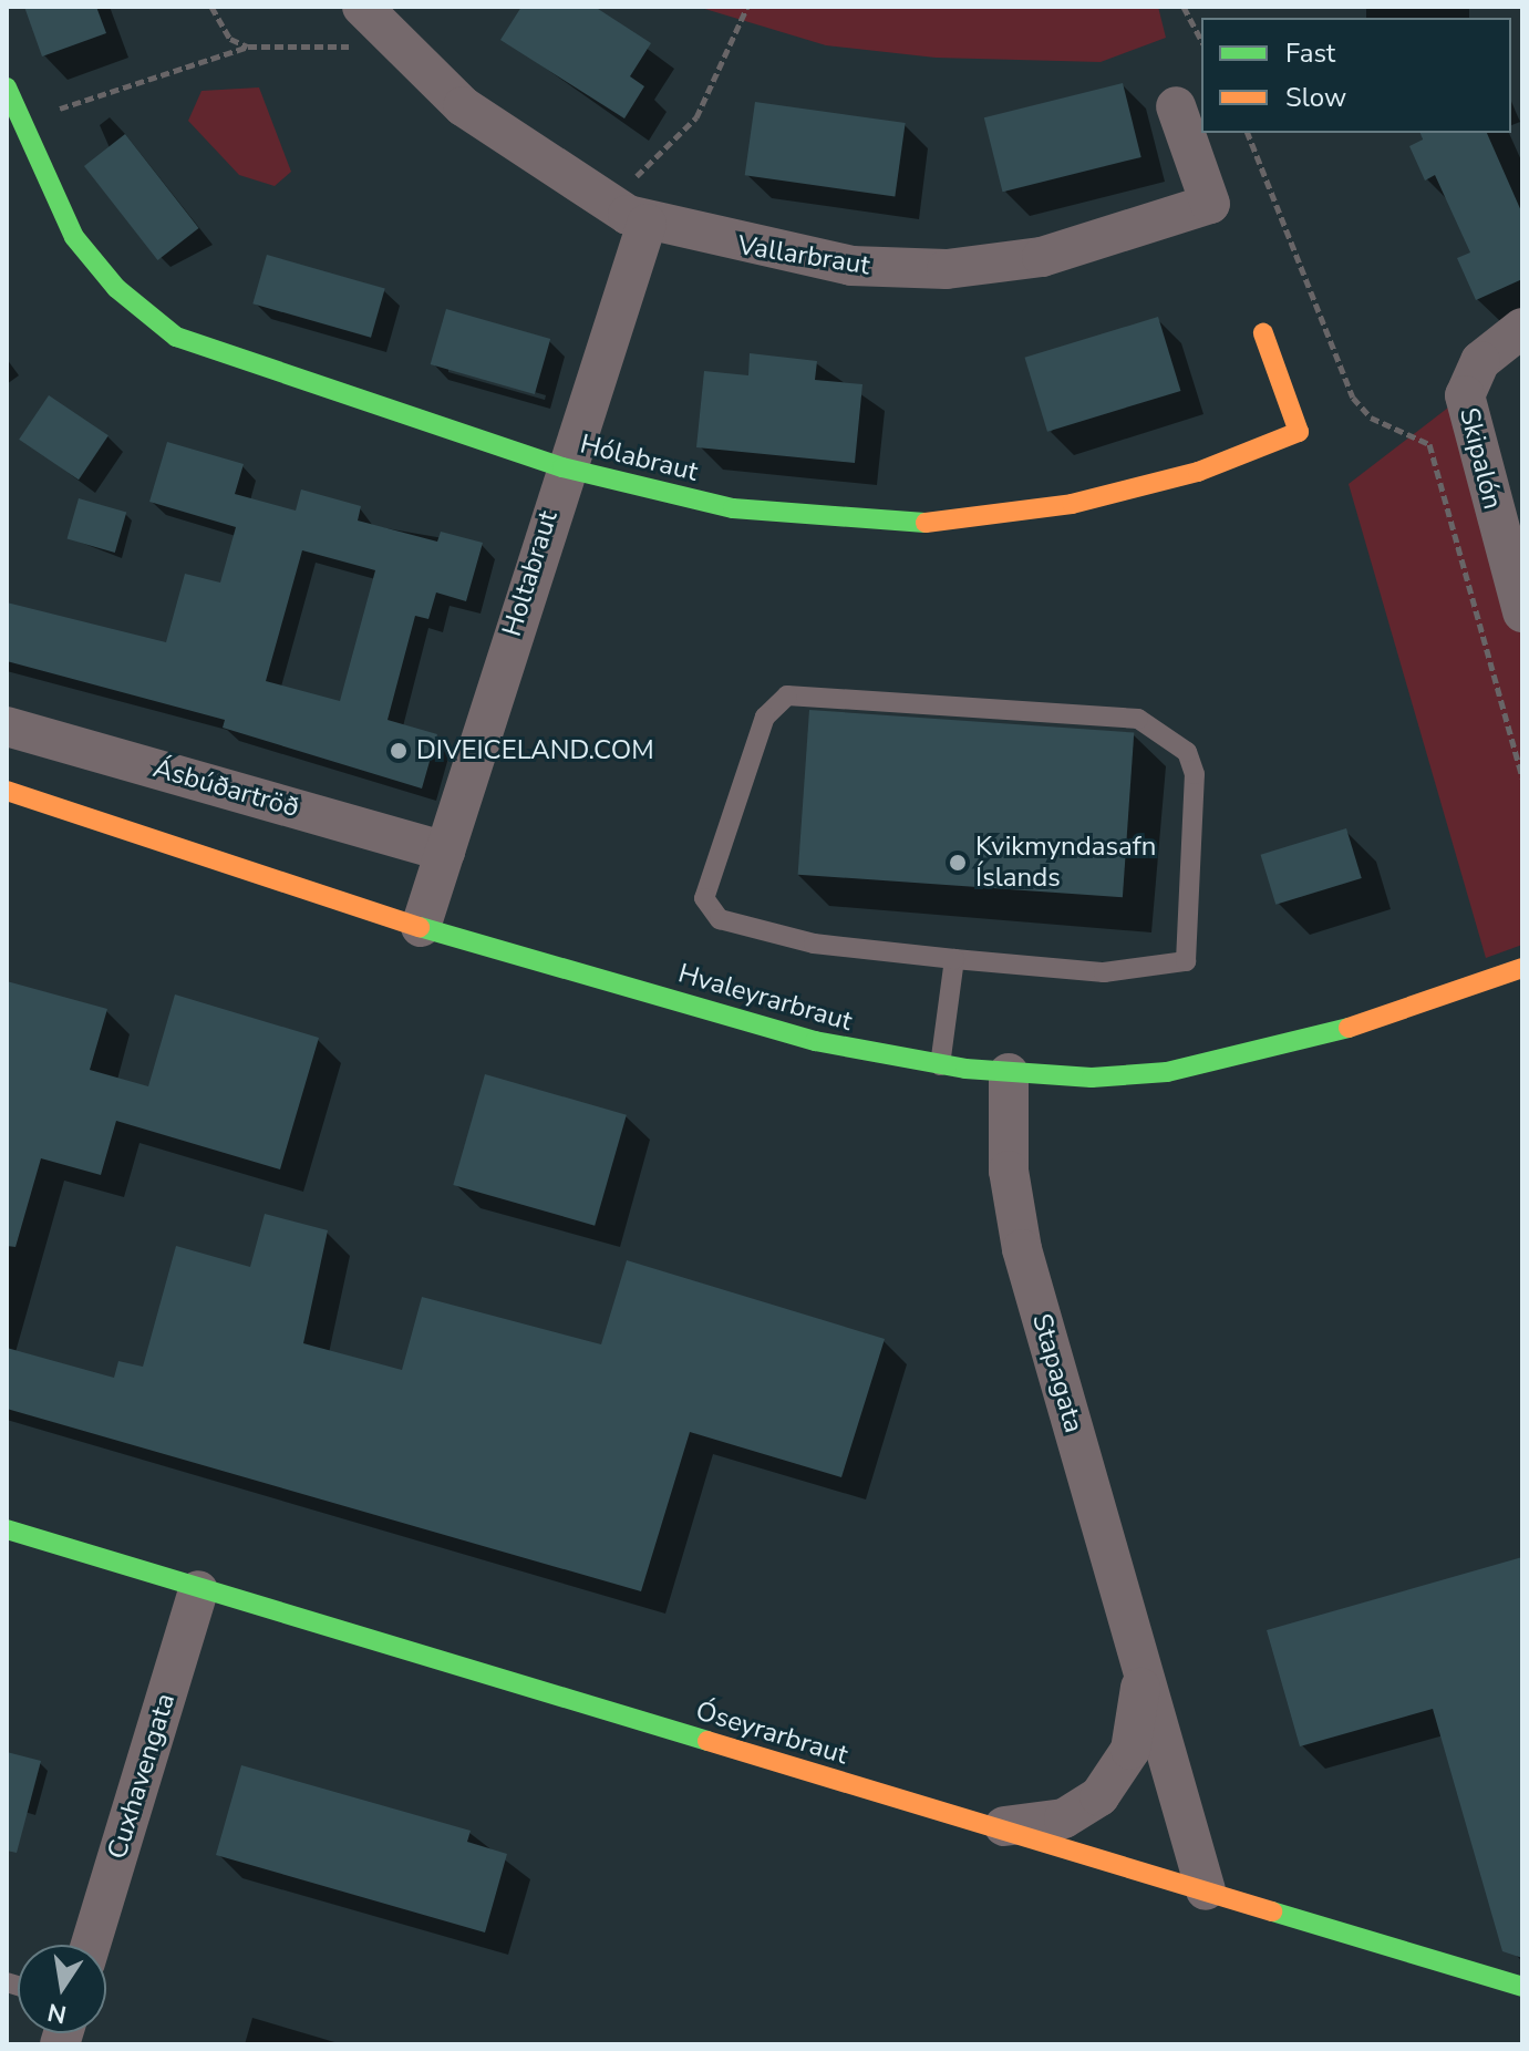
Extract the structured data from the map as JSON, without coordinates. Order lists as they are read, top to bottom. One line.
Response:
{"streets":{"street":["Vallarbraut","Hólabraut","Skipalón","Holtabraut","Ásbúðartröð","Hvaleyrarbraut","Stapagata","Óseyrarbraut","Cuxhavengata"]},"crossings":[["Vallarbraut","Holtabraut"],["Hólabraut","Holtabraut"],["Holtabraut","Ásbúðartröð"],["Holtabraut","Hvaleyrarbraut"],["Hvaleyrarbraut","Stapagata"],["Stapagata","Óseyrarbraut"],["Óseyrarbraut","Cuxhavengata"]],"places":["DIVEICELAND.COM","Kvikmyndasafn Íslands"],"legend":["Fast","Slow"],"north":"bottom"}
